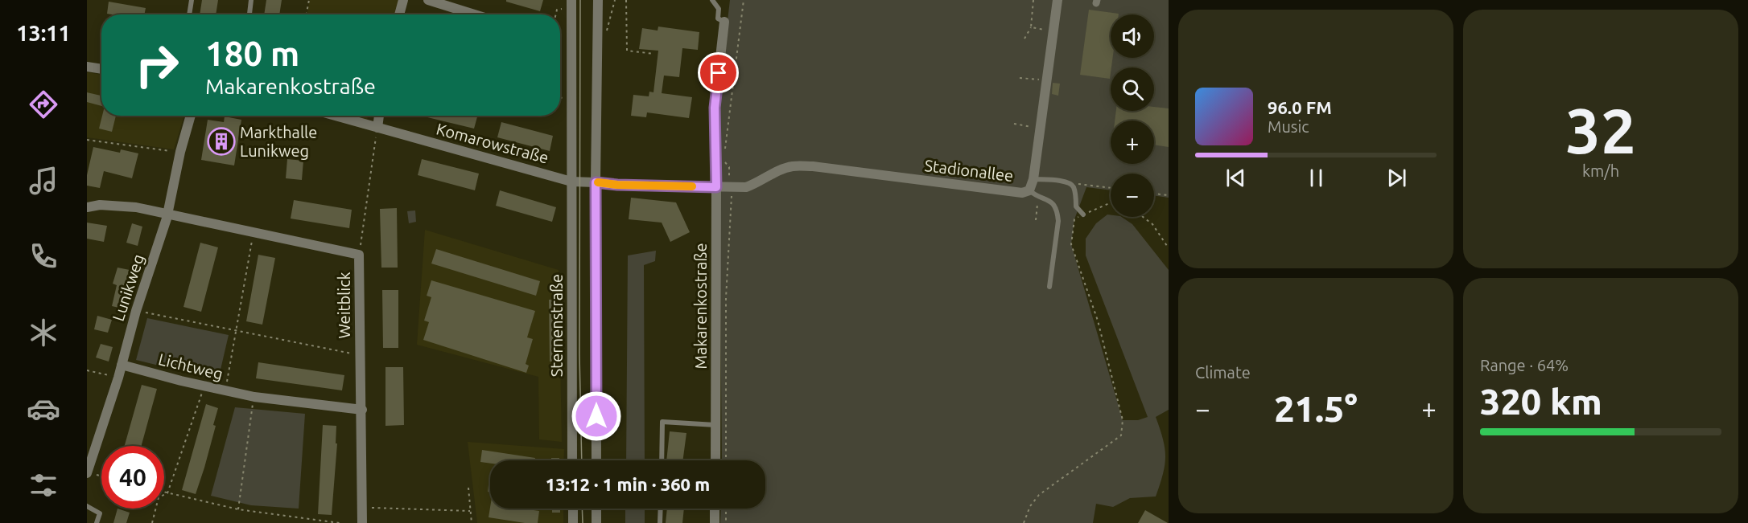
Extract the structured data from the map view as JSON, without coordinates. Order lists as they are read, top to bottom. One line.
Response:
{"streets":{"street":["Komarowstraße","Stadionallee","Lunikweg","Weitblick","Makarenkostraße","Sternenstraße","Lichtweg"]},"crossings":[["Komarowstraße","Sternenstraße"],["Stadionallee","Makarenkostraße"],["Lunikweg","Weitblick"],["Lunikweg","Lichtweg"],["Weitblick","Lichtweg"]],"places":{"building":["Markthalle Lunikweg"]},"page":{"tabs":"13:11","tile":[["32","km/h"],"Climate",["Range · 64%","320 km"]],"map_buttons":["+","−"],"turn":["180 m","Makarenkostraße"],"song":["96.0 FM","Music"],"heat":["−","21.5°","+"],"limit":"40","trip":"13:12 · 1 min · 360 m"}}
